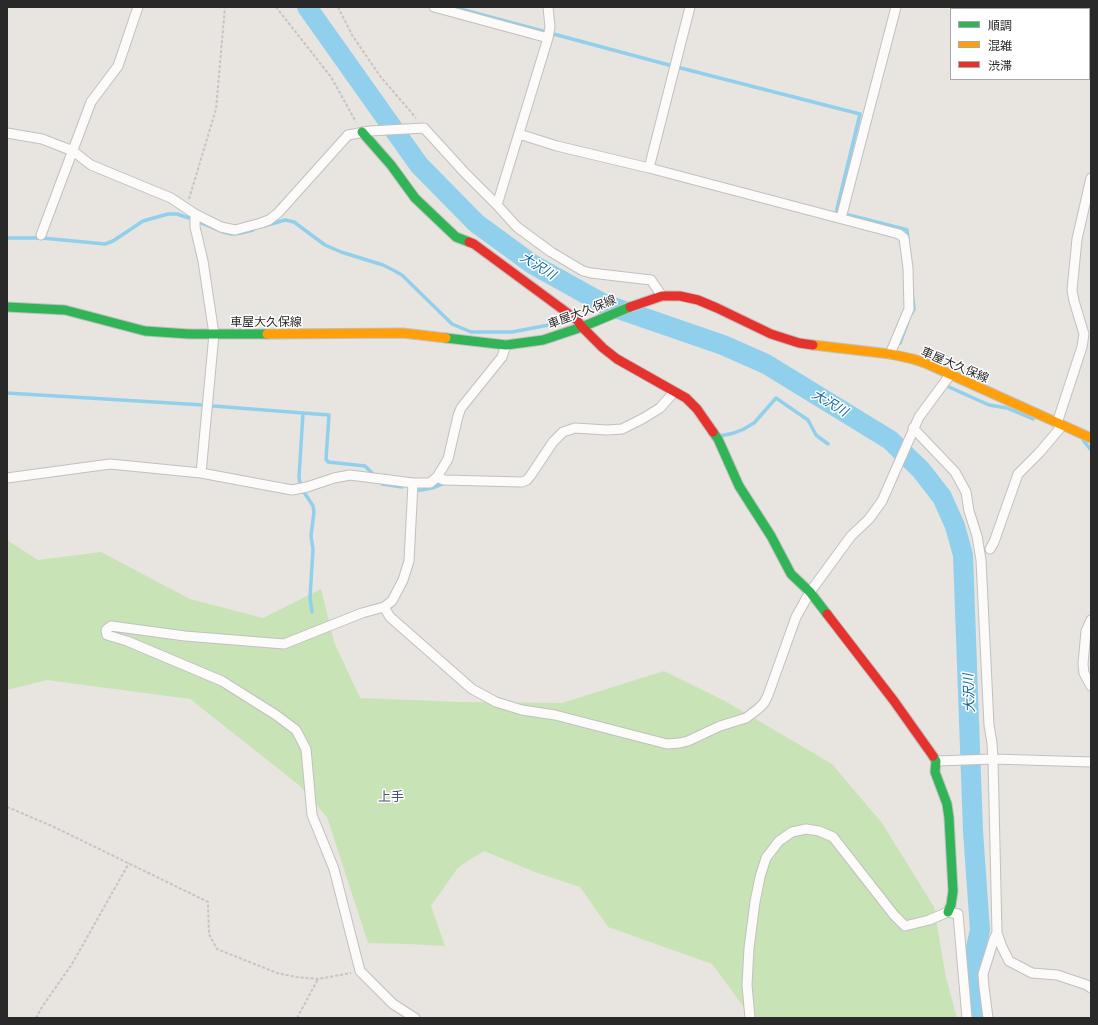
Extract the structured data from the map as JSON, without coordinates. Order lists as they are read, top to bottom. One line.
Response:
{"streets":{"main road":["車屋大久保線"]},"districts":["上手"],"water":["大沢川"],"legend":["順調","混雑","渋滞"]}
